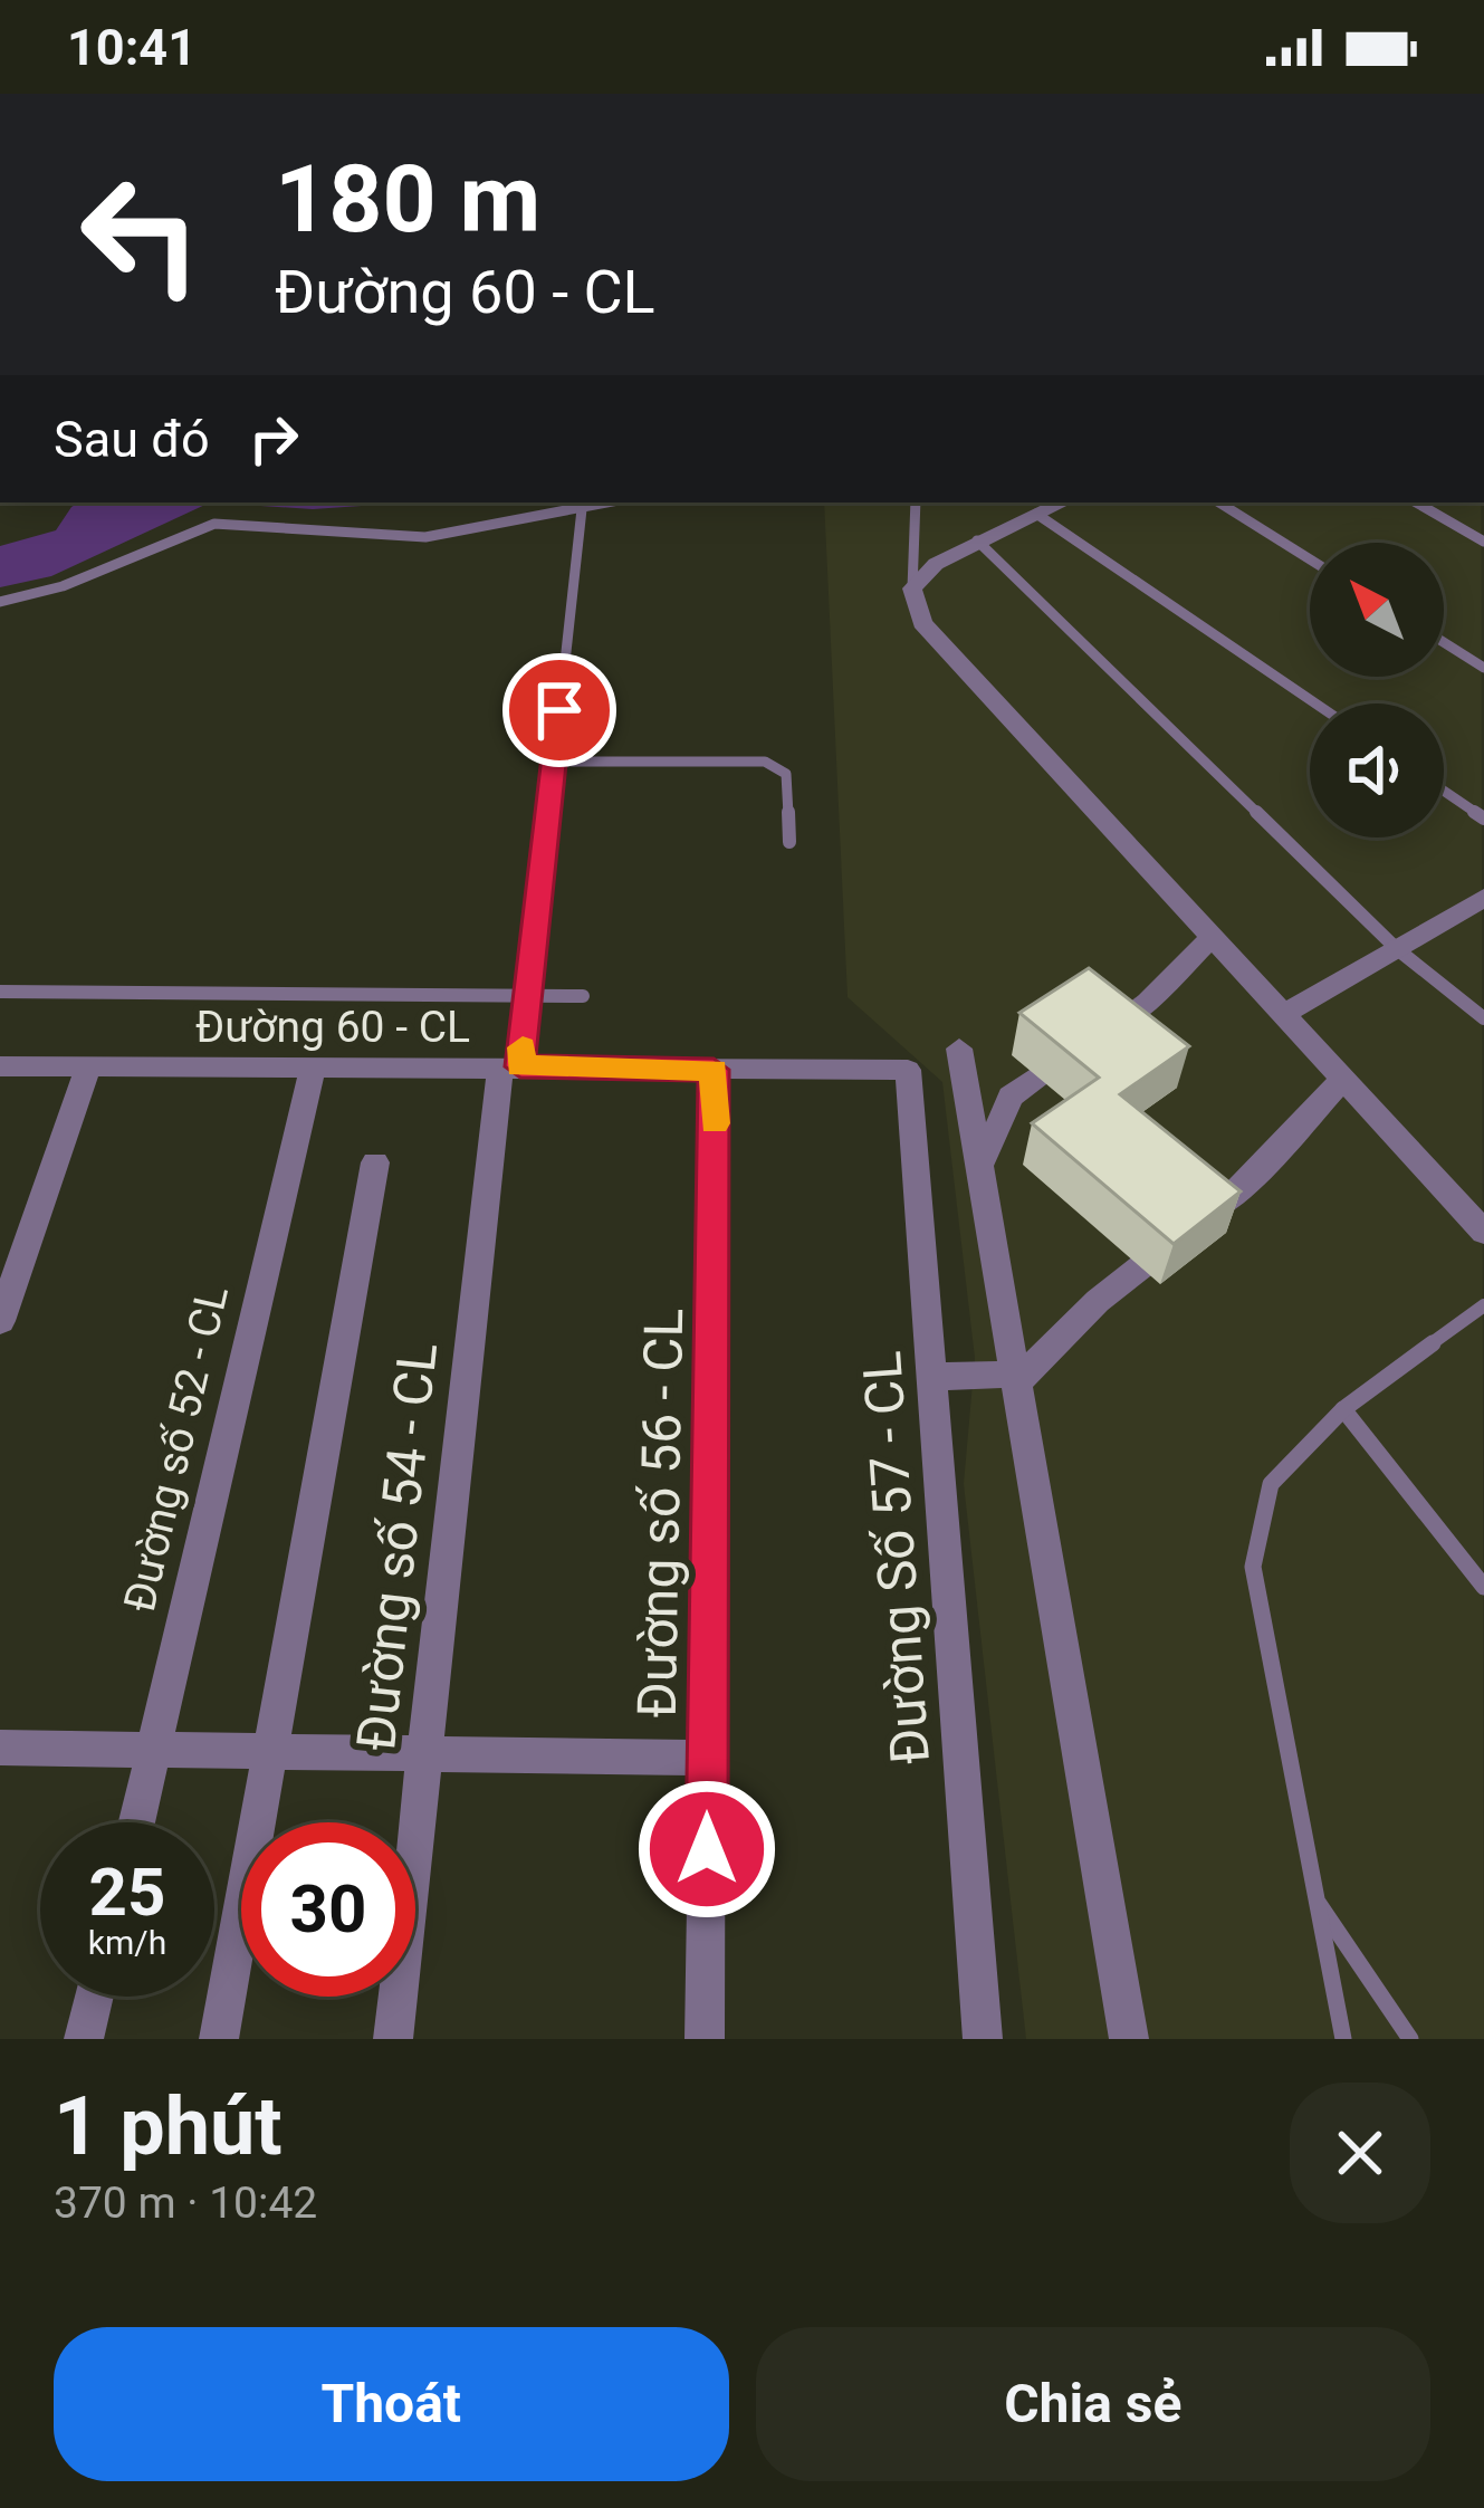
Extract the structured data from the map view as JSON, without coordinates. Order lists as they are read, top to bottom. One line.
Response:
{"streets":{"street":["Đường 60 - CL","Đường số 52 - CL","Đường số 56 - CL","Đường số 54 - CL","Đường Số 57 - CL"]},"crossings":[["Đường 60 - CL","Đường số 52 - CL"],["Đường 60 - CL","Đường số 56 - CL"],["Đường 60 - CL","Đường số 54 - CL"],["Đường 60 - CL","Đường Số 57 - CL"]],"north":"top left","page":{"status":"10:41","turn":["180 m","Đường 60 - CL"],"then":"Sau đó","speed":"25 km/h","limit":"30","heading":["1 phút","370 m · 10:42"],"buttons":["Thoát","Chia sẻ"]}}
